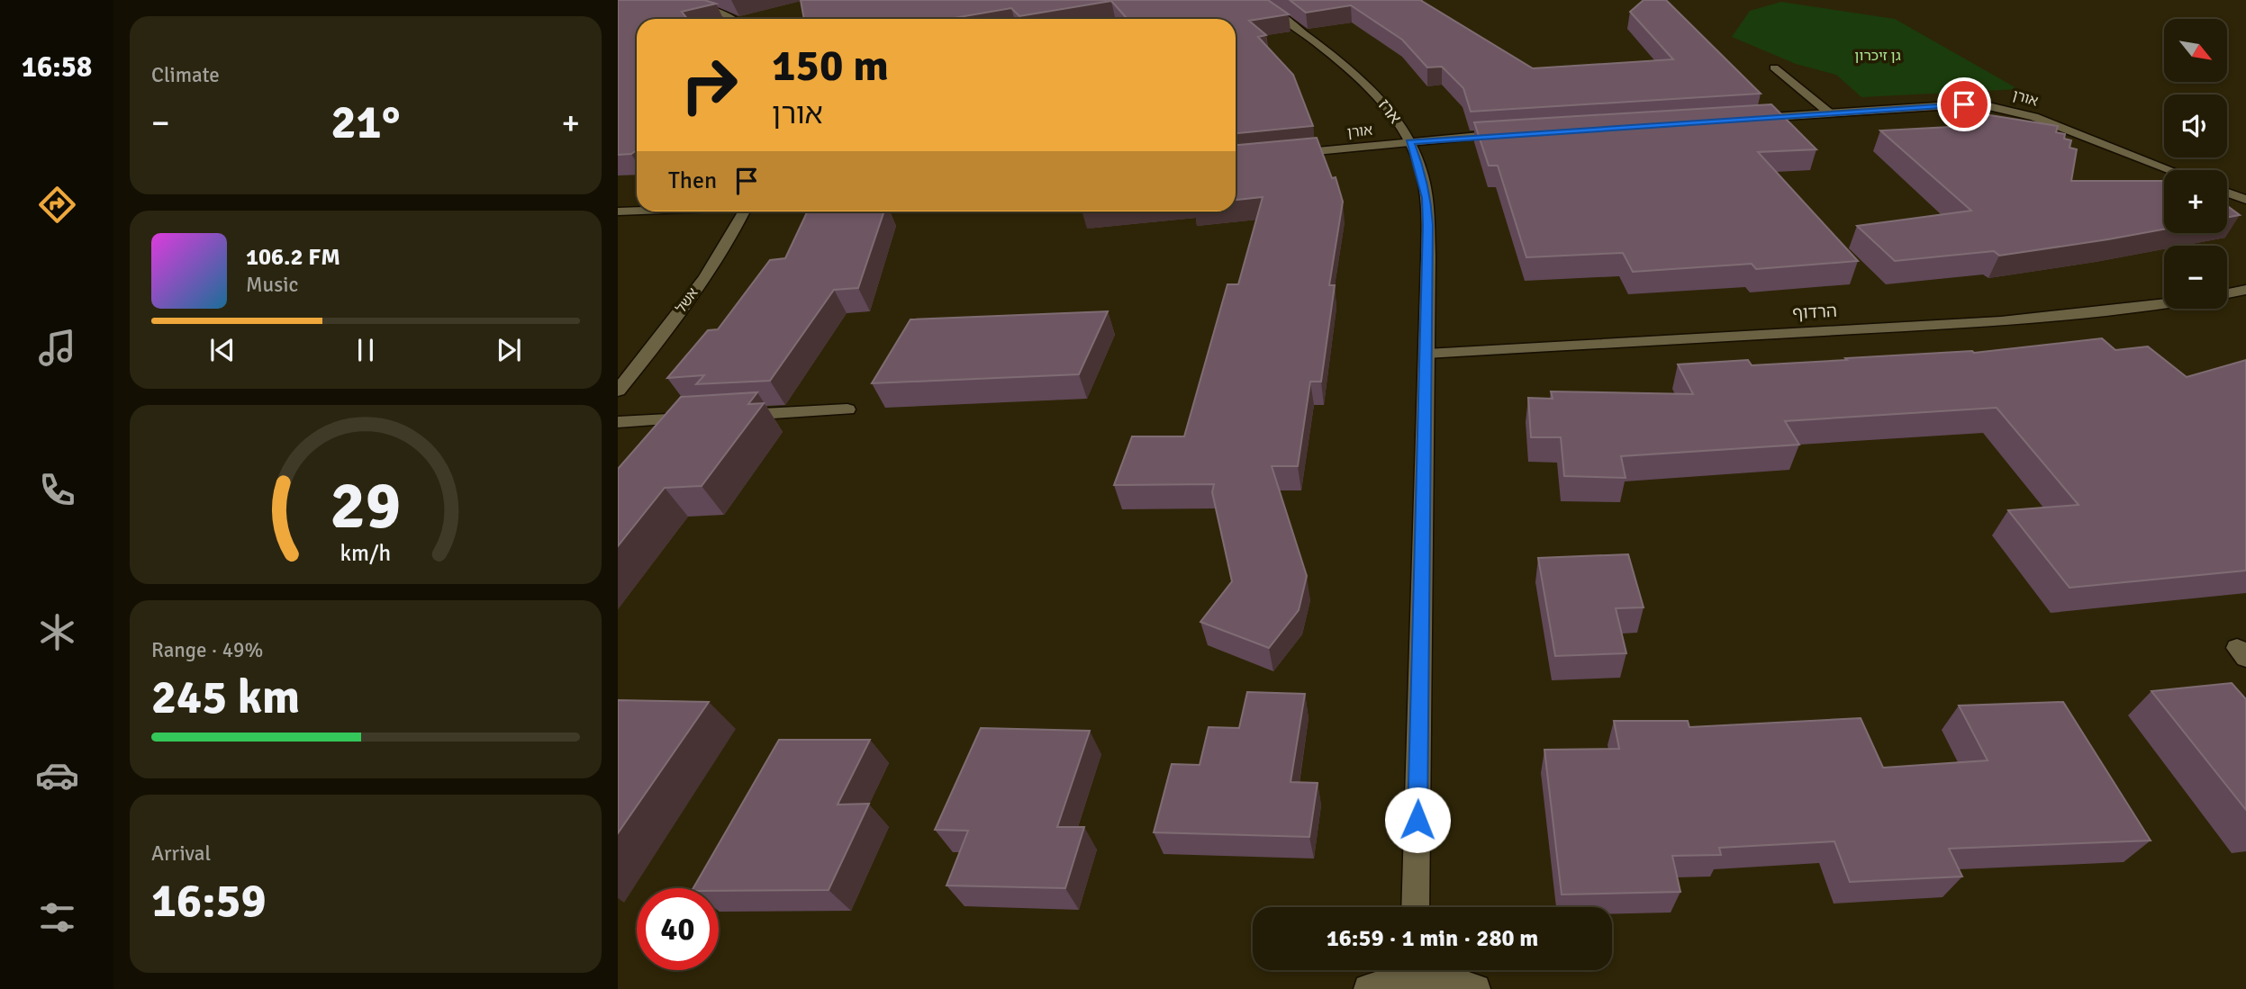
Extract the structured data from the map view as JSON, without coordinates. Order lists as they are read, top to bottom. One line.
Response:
{"streets":{"street":["אורן","ארז","אשל","הרדוף"]},"crossings":[["אורן","ארז"],["ארז","הרדוף"]],"parks":["גן זיכרון"],"north":"bottom right","page":{"tabs":"16:58","tile":["Climate",["Range · 49%","245 km"],["Arrival","16:59"]],"map_buttons":["+","−"],"turn":["150 m","אורן"],"heat":["−","21°","+"],"then":"Then","song":["106.2 FM","Music"],"limit":"40","trip":"16:59 · 1 min · 280 m","gauge":["29","km/h"]}}
